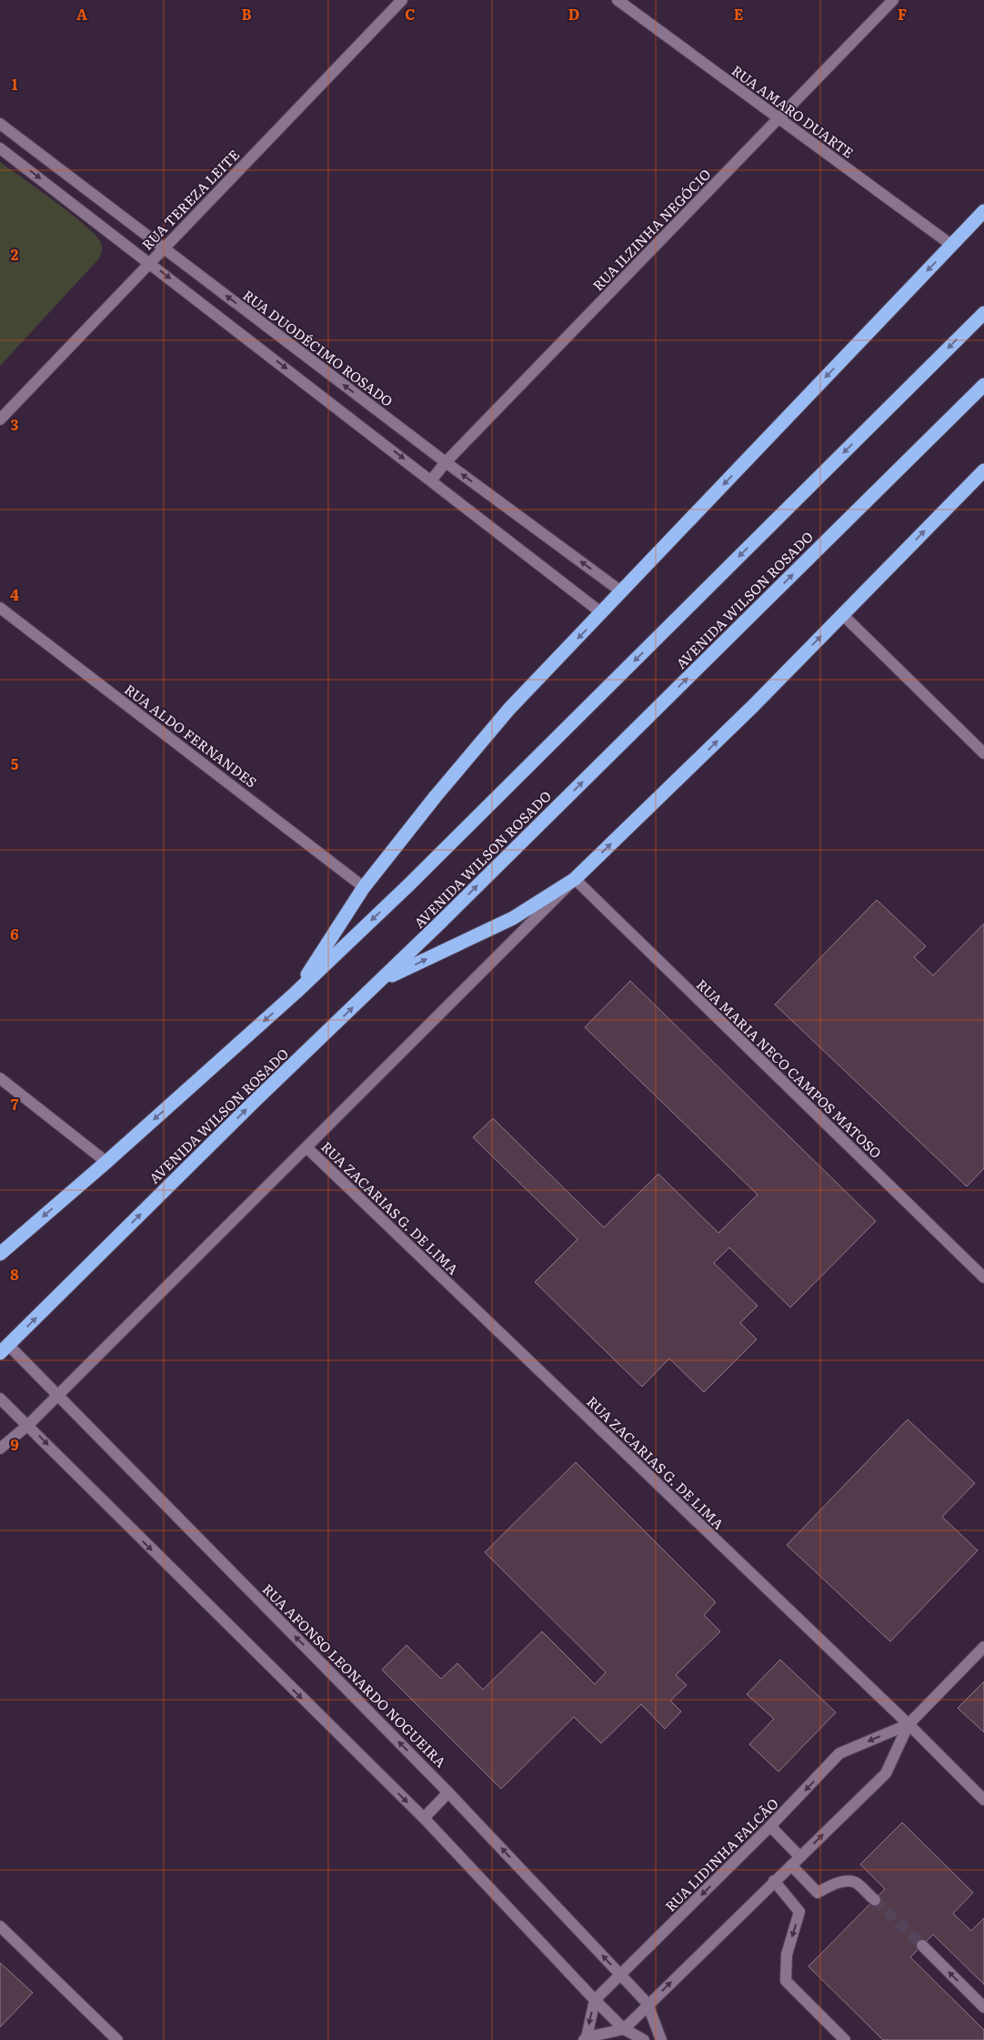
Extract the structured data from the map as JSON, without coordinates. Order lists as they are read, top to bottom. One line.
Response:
{"streets":{"highway":["AVENIDA WILSON ROSADO"],"street":["RUA AMARO DUARTE","RUA TEREZA LEITE","RUA ILZINHA NEGÓCIO","RUA DUODÉCIMO ROSADO","RUA ALDO FERNANDES","RUA MARIA NECO CAMPOS MATOSO","RUA ZACARIAS G. DE LIMA","RUA AFONSO LEONARDO NOGUEIRA","RUA LIDINHA FALCÃO"]},"crossings":[["RUA AMARO DUARTE","RUA ILZINHA NEGÓCIO"],["RUA TEREZA LEITE","RUA DUODÉCIMO ROSADO"],["RUA ILZINHA NEGÓCIO","RUA DUODÉCIMO ROSADO"],["AVENIDA WILSON ROSADO","RUA AFONSO LEONARDO NOGUEIRA"],["RUA ZACARIAS G. DE LIMA","RUA LIDINHA FALCÃO"],["RUA AFONSO LEONARDO NOGUEIRA","RUA LIDINHA FALCÃO"]],"grid":{"columns":["A","B","C","D","E","F"],"rows":["1","2","3","4","5","6","7","8","9"]}}
